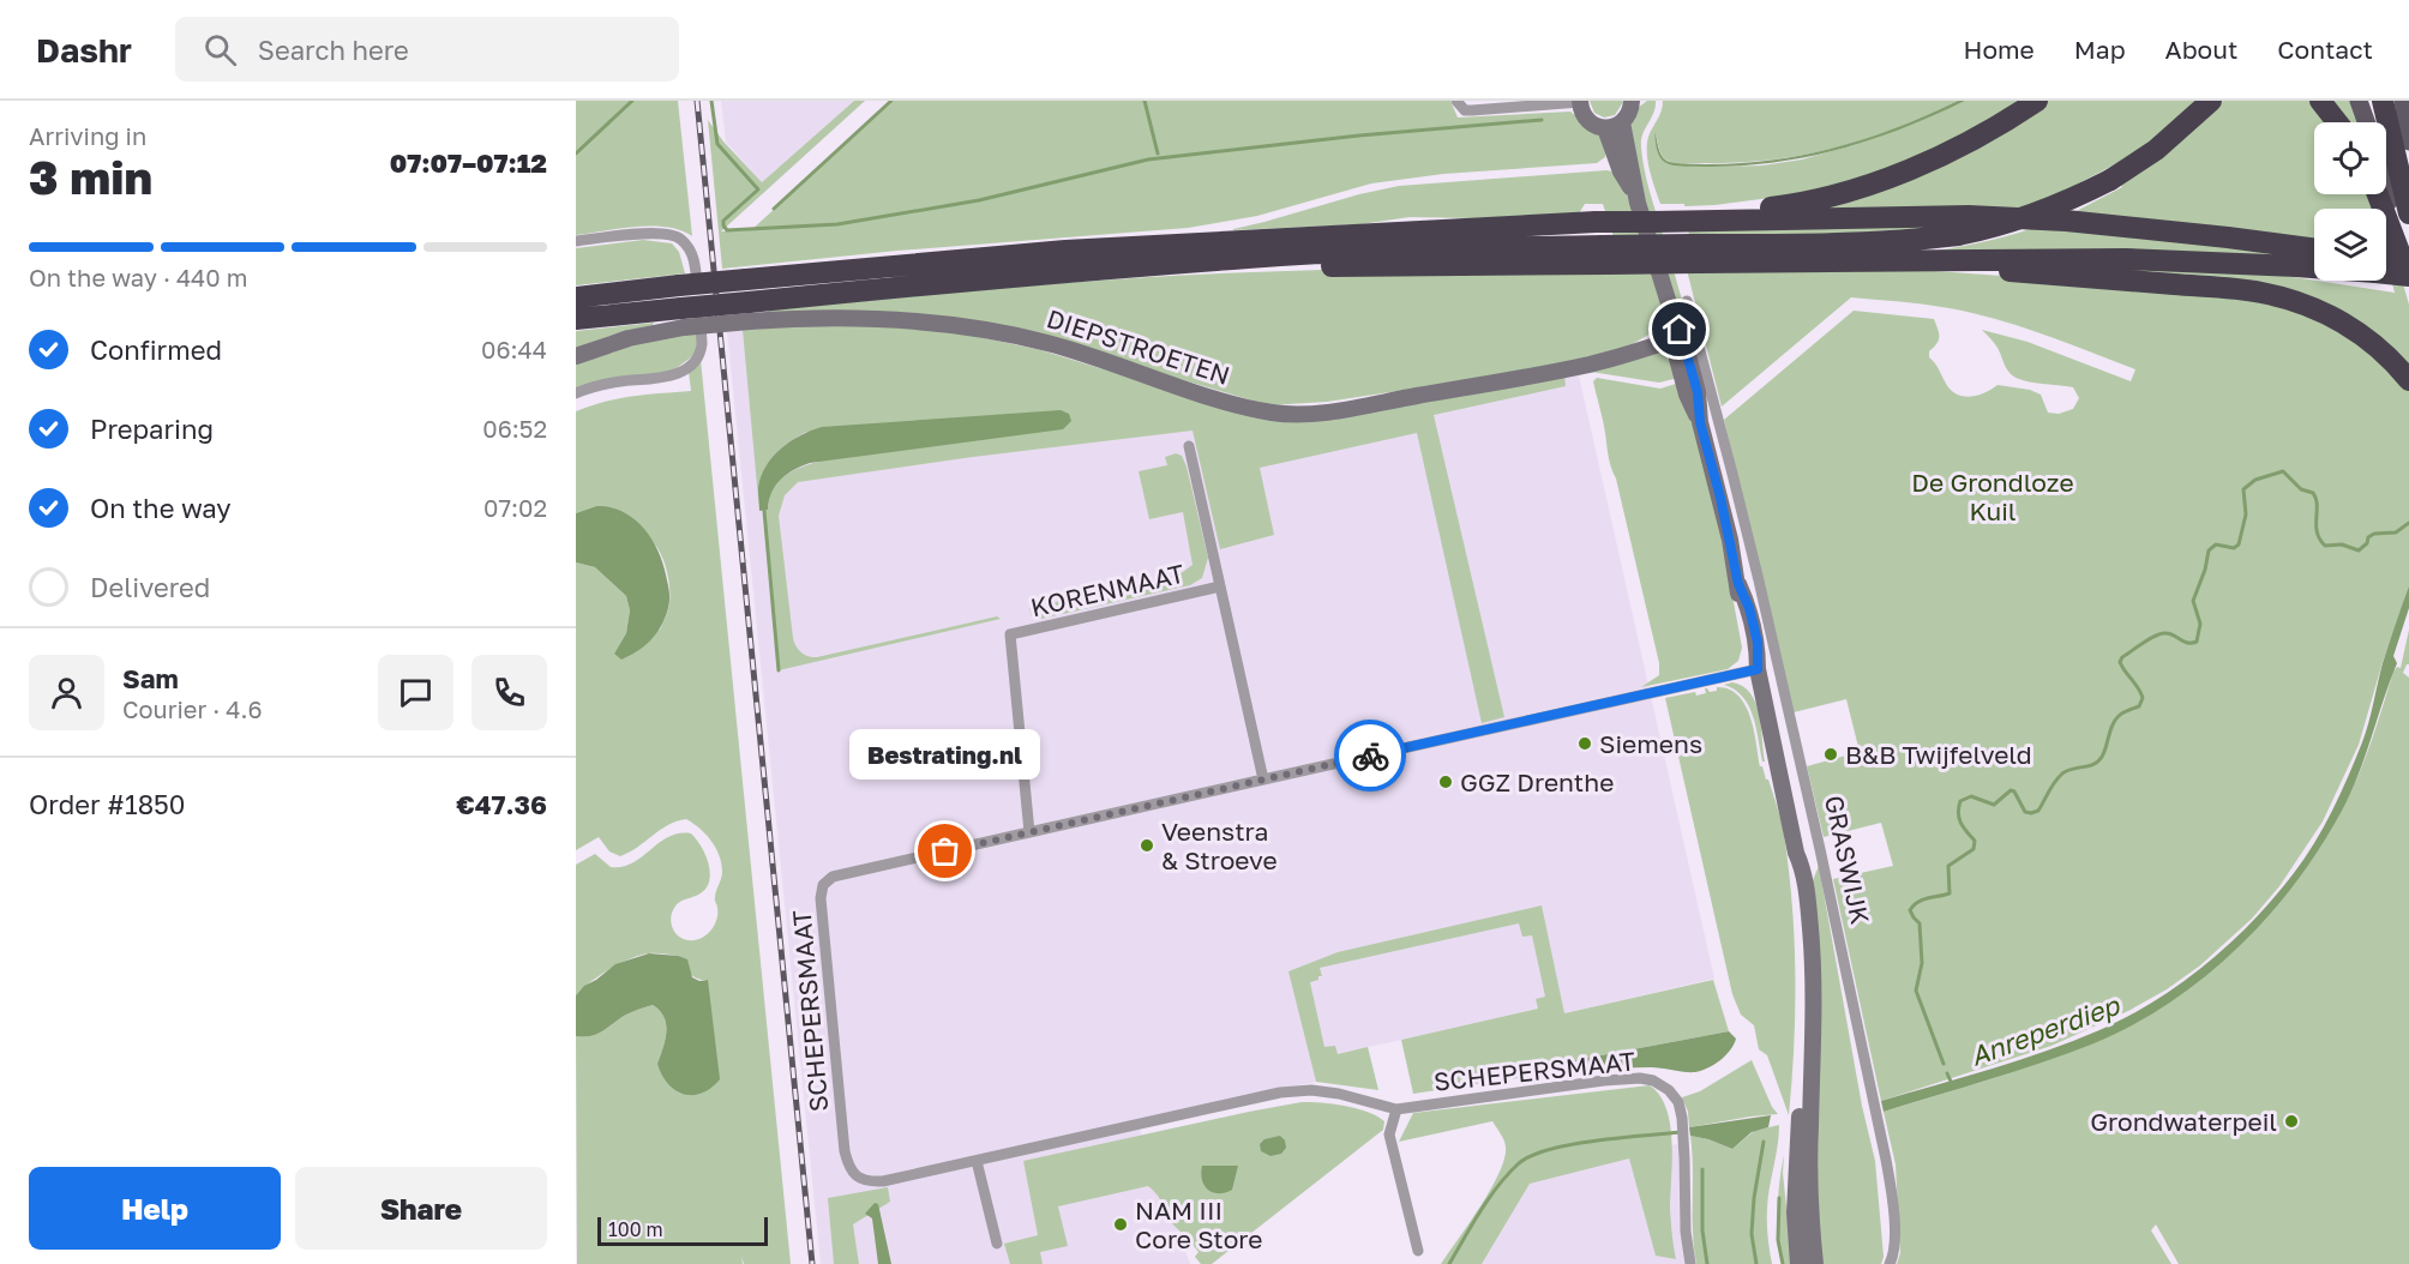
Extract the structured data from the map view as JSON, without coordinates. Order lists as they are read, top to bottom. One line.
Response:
{"streets":{"main road":["DIEPSTROETEN","GRASWIJK"],"street":["KORENMAAT","SCHEPERSMAAT"]},"crossings":[["DIEPSTROETEN","GRASWIJK"],["KORENMAAT","SCHEPERSMAAT"]],"water":["Anreperdiep"],"parks":["De Grondloze Kuil"],"places":["Siemens","B&B Twijfelveld","GGZ Drenthe","Veenstra & Stroeve","Bestrating.nl","Grondwaterpeil","NAM III Core Store"],"scale_bar":"100 m","page":{"header":"Dashr","search":"Search here","nav":["Home","Map","About","Contact"],"heading":["3 min","Arriving in","07:07–07:12"],"panel":["Sam","Courier · 4.6","Order #1850","€47.36"],"bar":"On the way · 440 m","list":[["Confirmed","06:44"],["Preparing","06:52"],["On the way","07:02"],"Delivered"],"bubble":"Bestrating.nl","buttons":["Help","Share"],"scale":"100 m"}}
